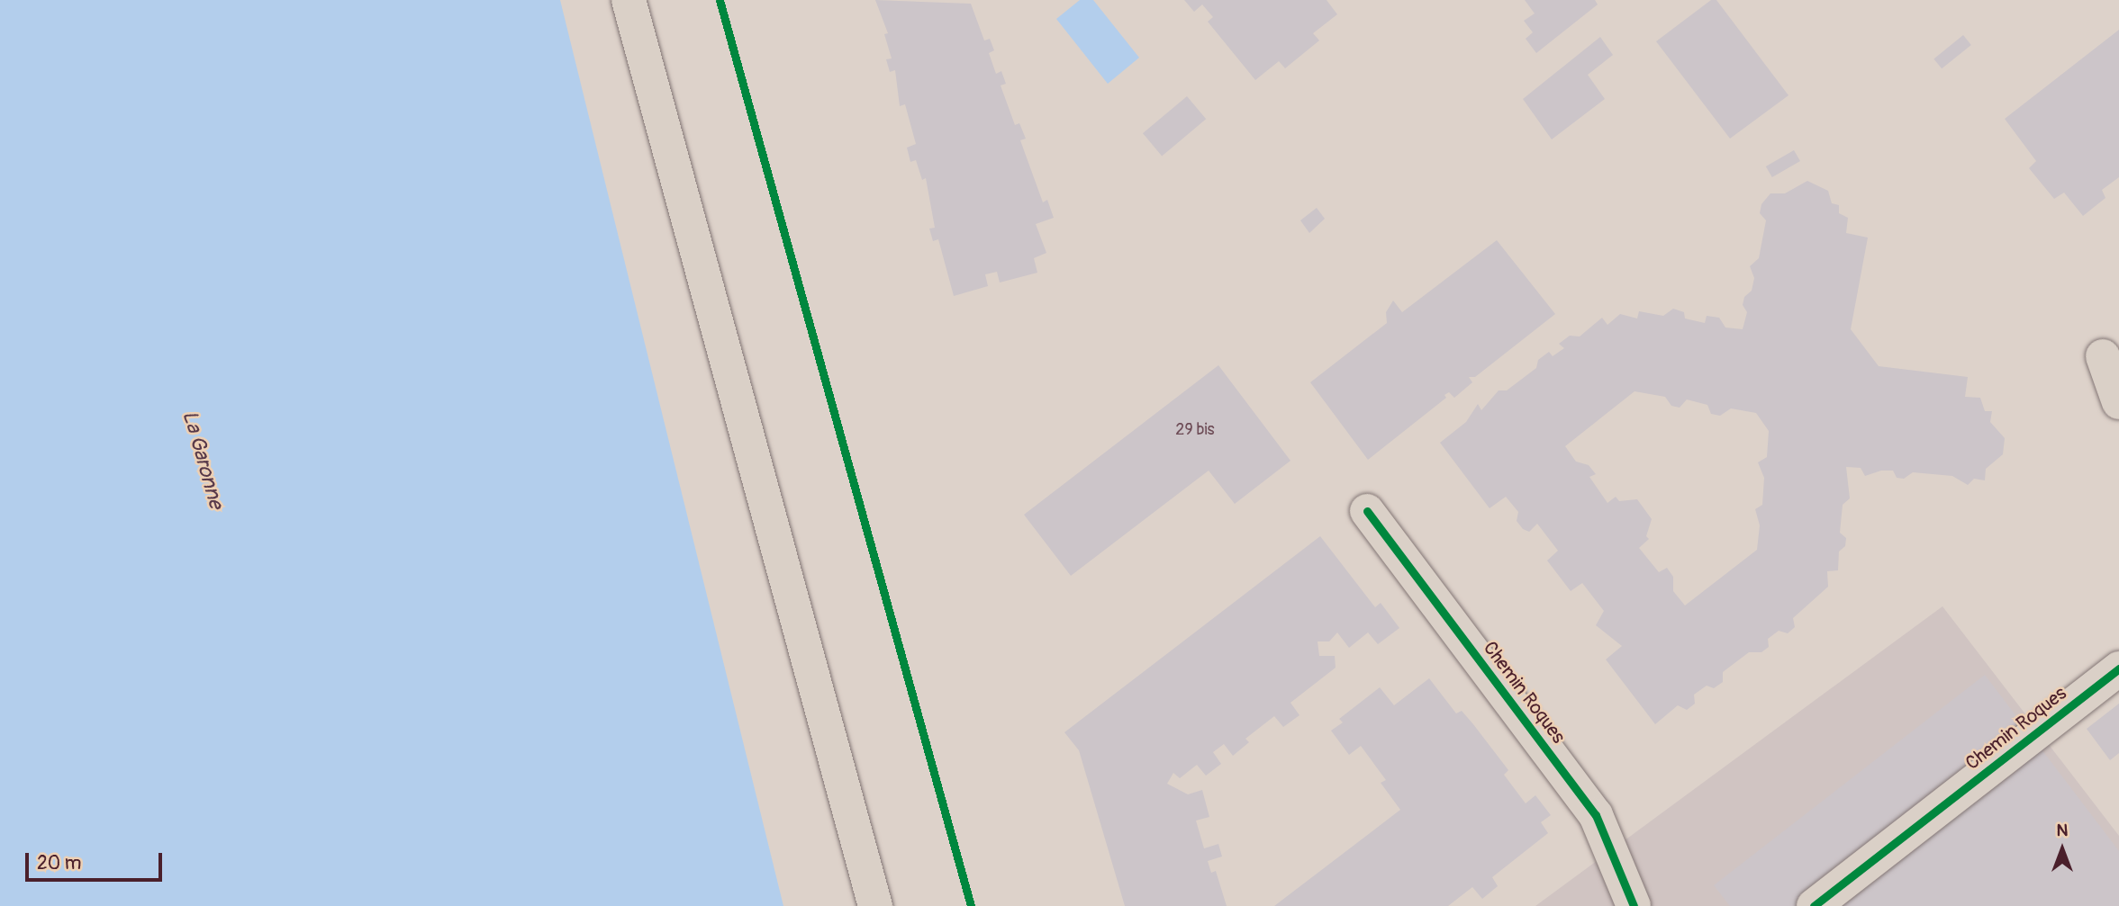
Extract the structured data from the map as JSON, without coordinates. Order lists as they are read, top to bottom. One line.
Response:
{"streets":{"street":["Chemin Roques"]},"water":["La Garonne"],"house_numbers":["29 bis"],"scale_bar":"20 m","north":"top"}
